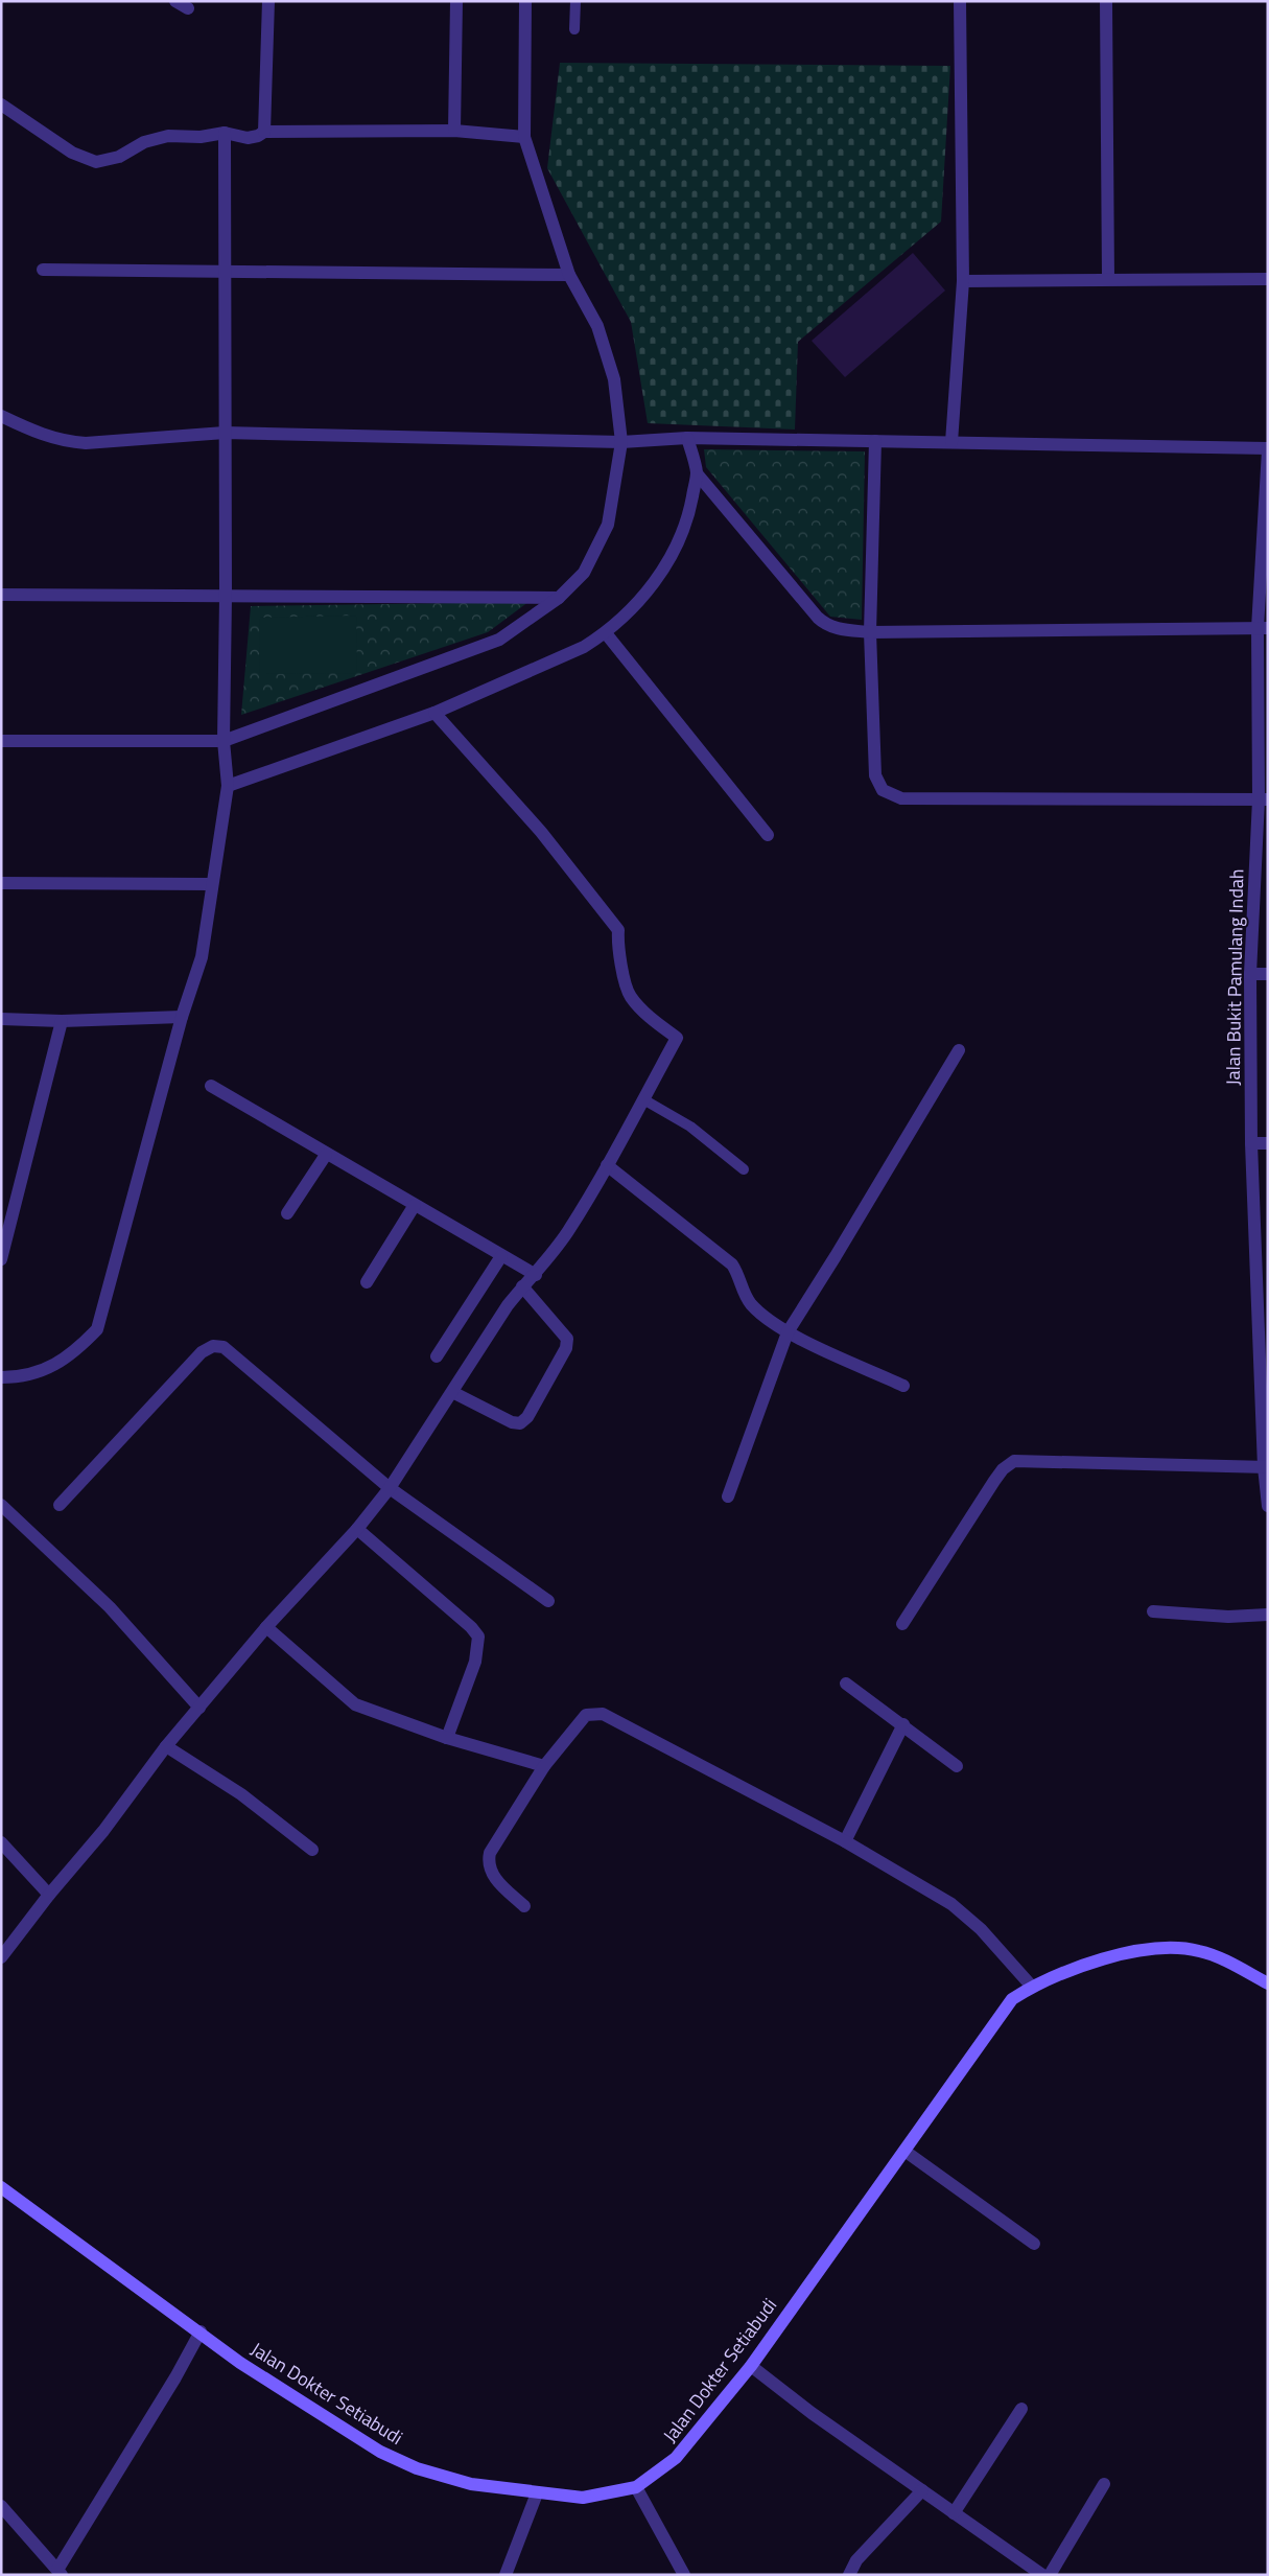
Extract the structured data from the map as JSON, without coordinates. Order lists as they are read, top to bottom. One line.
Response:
{"streets":{"main road":["Jalan Dokter Setiabudi"],"street":["Jalan Bukit Pamulang Indah"]}}
